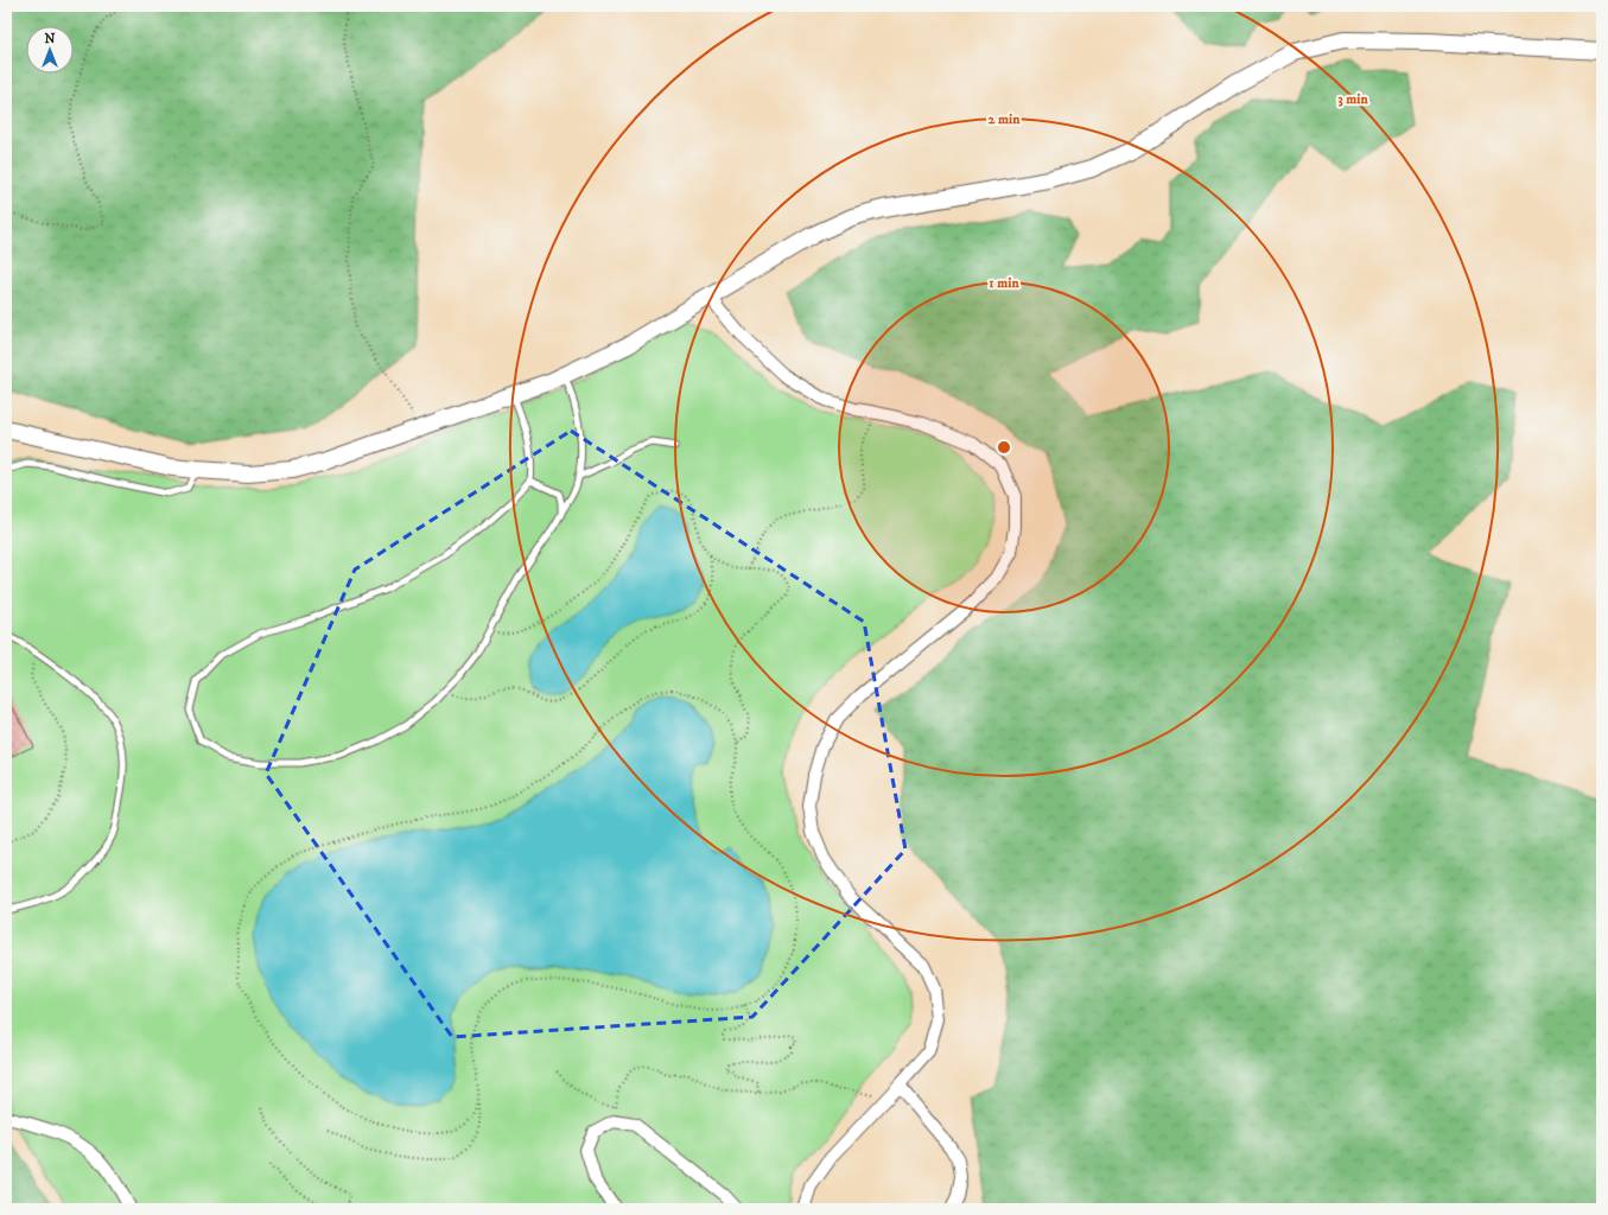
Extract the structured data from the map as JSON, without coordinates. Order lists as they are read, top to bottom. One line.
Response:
{"north":"top","rings":["3 min","2 min","1 min"]}
